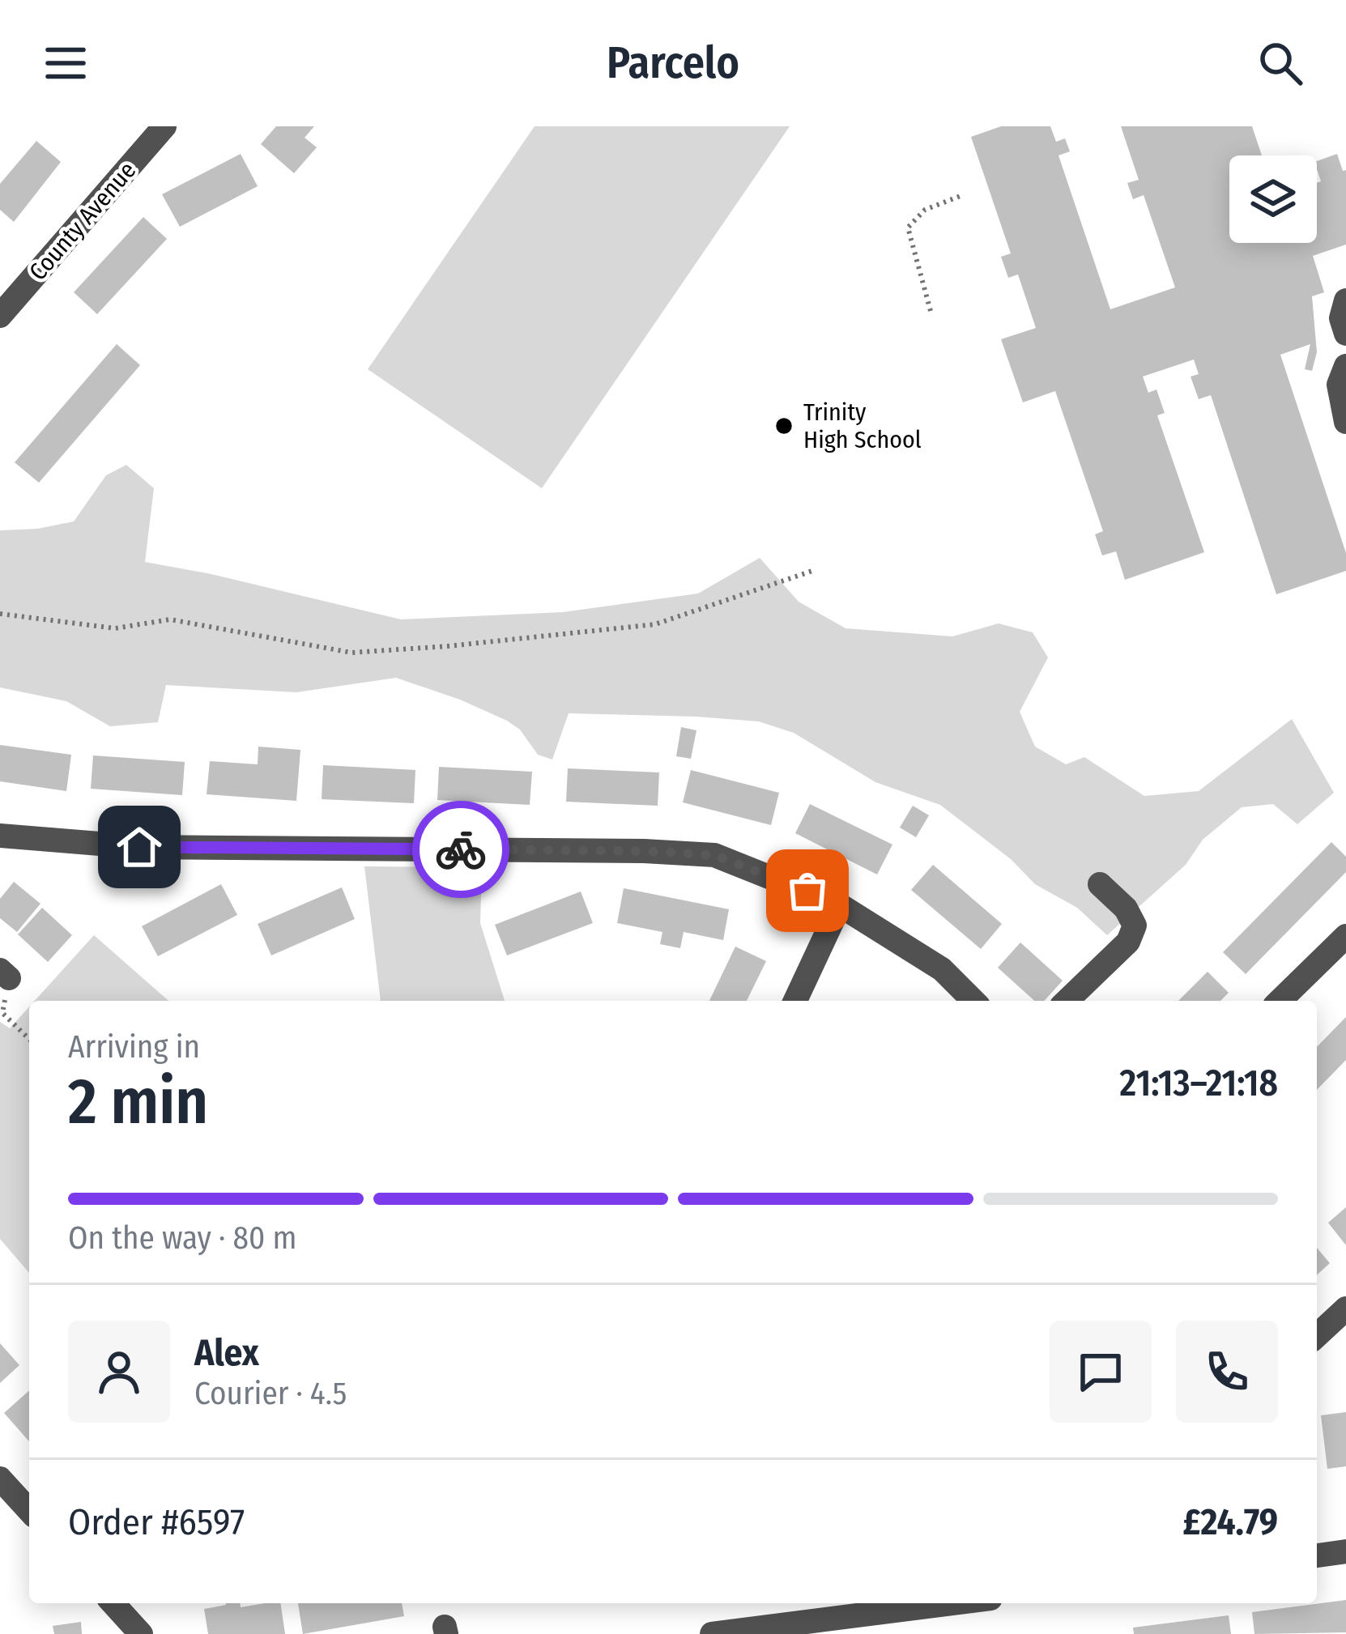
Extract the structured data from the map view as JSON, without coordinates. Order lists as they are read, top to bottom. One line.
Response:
{"streets":{"street":["County Avenue"]},"places":["Trinity High School"],"page":{"header":"Parcelo","heading":["2 min","Arriving in","21:13–21:18"],"panel":["Alex","Courier · 4.5","Order #6597","£24.79"],"bar":"On the way · 80 m"}}
